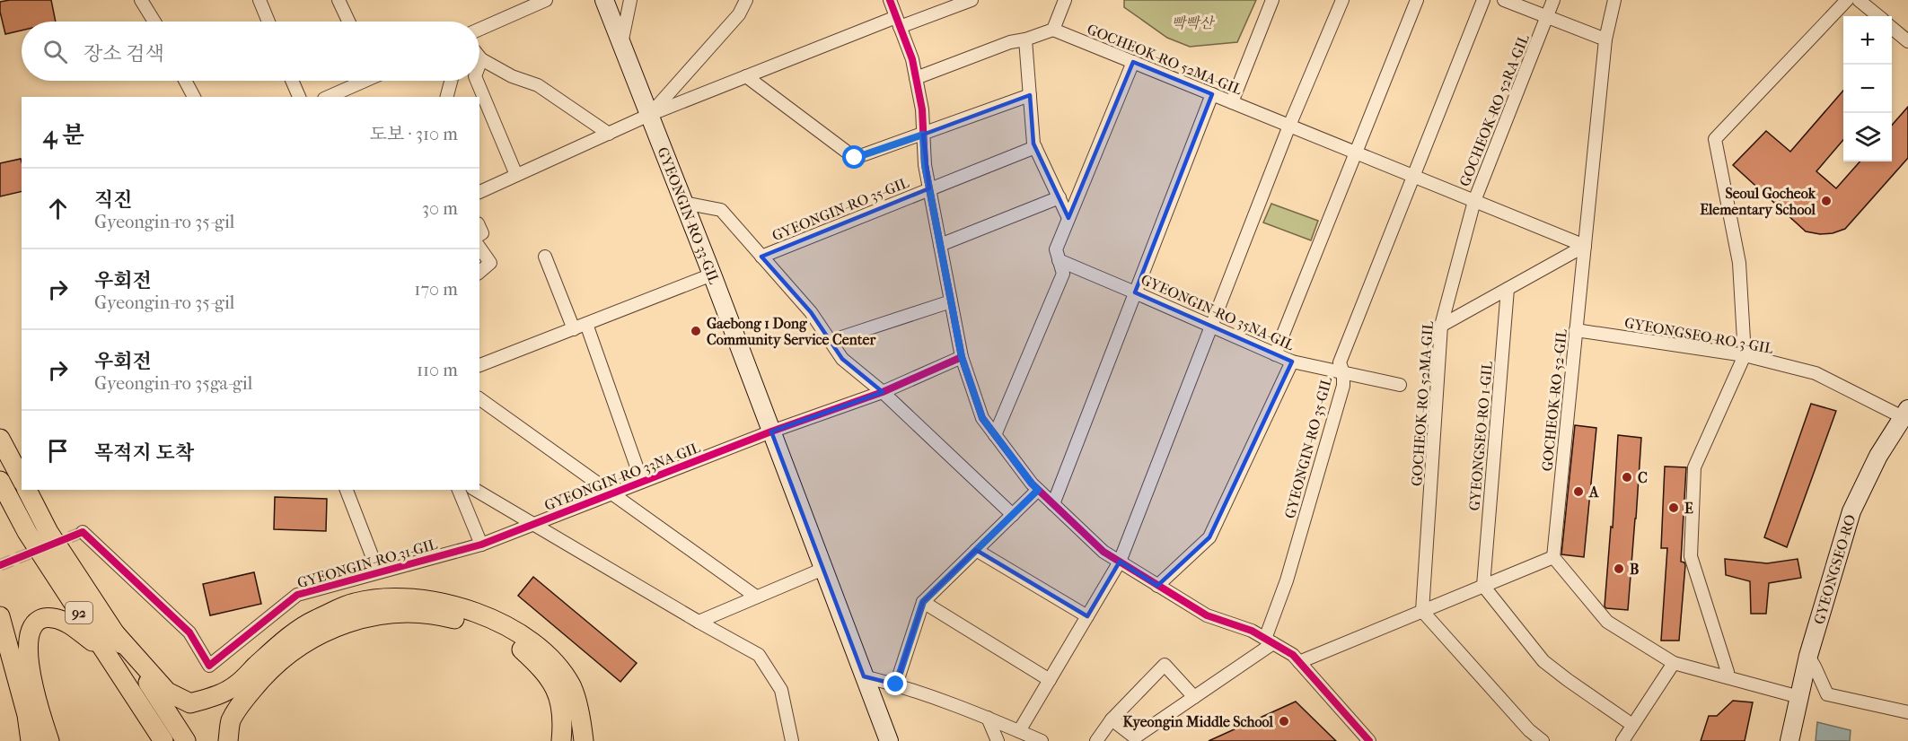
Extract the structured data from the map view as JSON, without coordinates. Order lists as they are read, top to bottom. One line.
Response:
{"streets":{"main road":["92"],"street":["GOCHEOK-RO 52MA-GIL","GOCHEOK-RO 52RA-GIL","GYEONGIN-RO 35-GIL","GYEONGIN-RO 33-GIL","GYEONGIN-RO 35NA-GIL","GYEONGSEO-RO 3-GIL","GOCHEOK-RO 52-GIL","GYEONGSEO-RO 1-GIL","GYEONGIN-RO 33NA-GIL","GYEONGIN-RO 31-GIL","GYEONGSEO-RO"]},"crossings":[["GOCHEOK-RO 52MA-GIL","GOCHEOK-RO 52RA-GIL"],["GOCHEOK-RO 52MA-GIL","GYEONGIN-RO 35-GIL"],["GOCHEOK-RO 52MA-GIL","GOCHEOK-RO 52-GIL"],["GYEONGIN-RO 35-GIL","GYEONGIN-RO 35NA-GIL"],["GYEONGIN-RO 33-GIL","GYEONGIN-RO 33NA-GIL"],["GYEONGSEO-RO 3-GIL","GOCHEOK-RO 52-GIL"],["GYEONGSEO-RO 3-GIL","GYEONGSEO-RO"],["GYEONGIN-RO 33NA-GIL","GYEONGIN-RO 31-GIL"]],"parks":["빡빡산"],"places":["Seoul Gocheok Elementary School","Gaebong 1 Dong Community Service Center","C","A","E","B","Kyeongin Middle School"],"page":{"map_buttons":["+","−"],"search":"장소 검색","heading":["4 분","도보 · 310 m"],"list":[["직진","Gyeongin-ro 35-gil","30 m"],["우회전","Gyeongin-ro 35-gil","170 m"],["우회전","Gyeongin-ro 35ga-gil","110 m"],"목적지 도착"]}}
